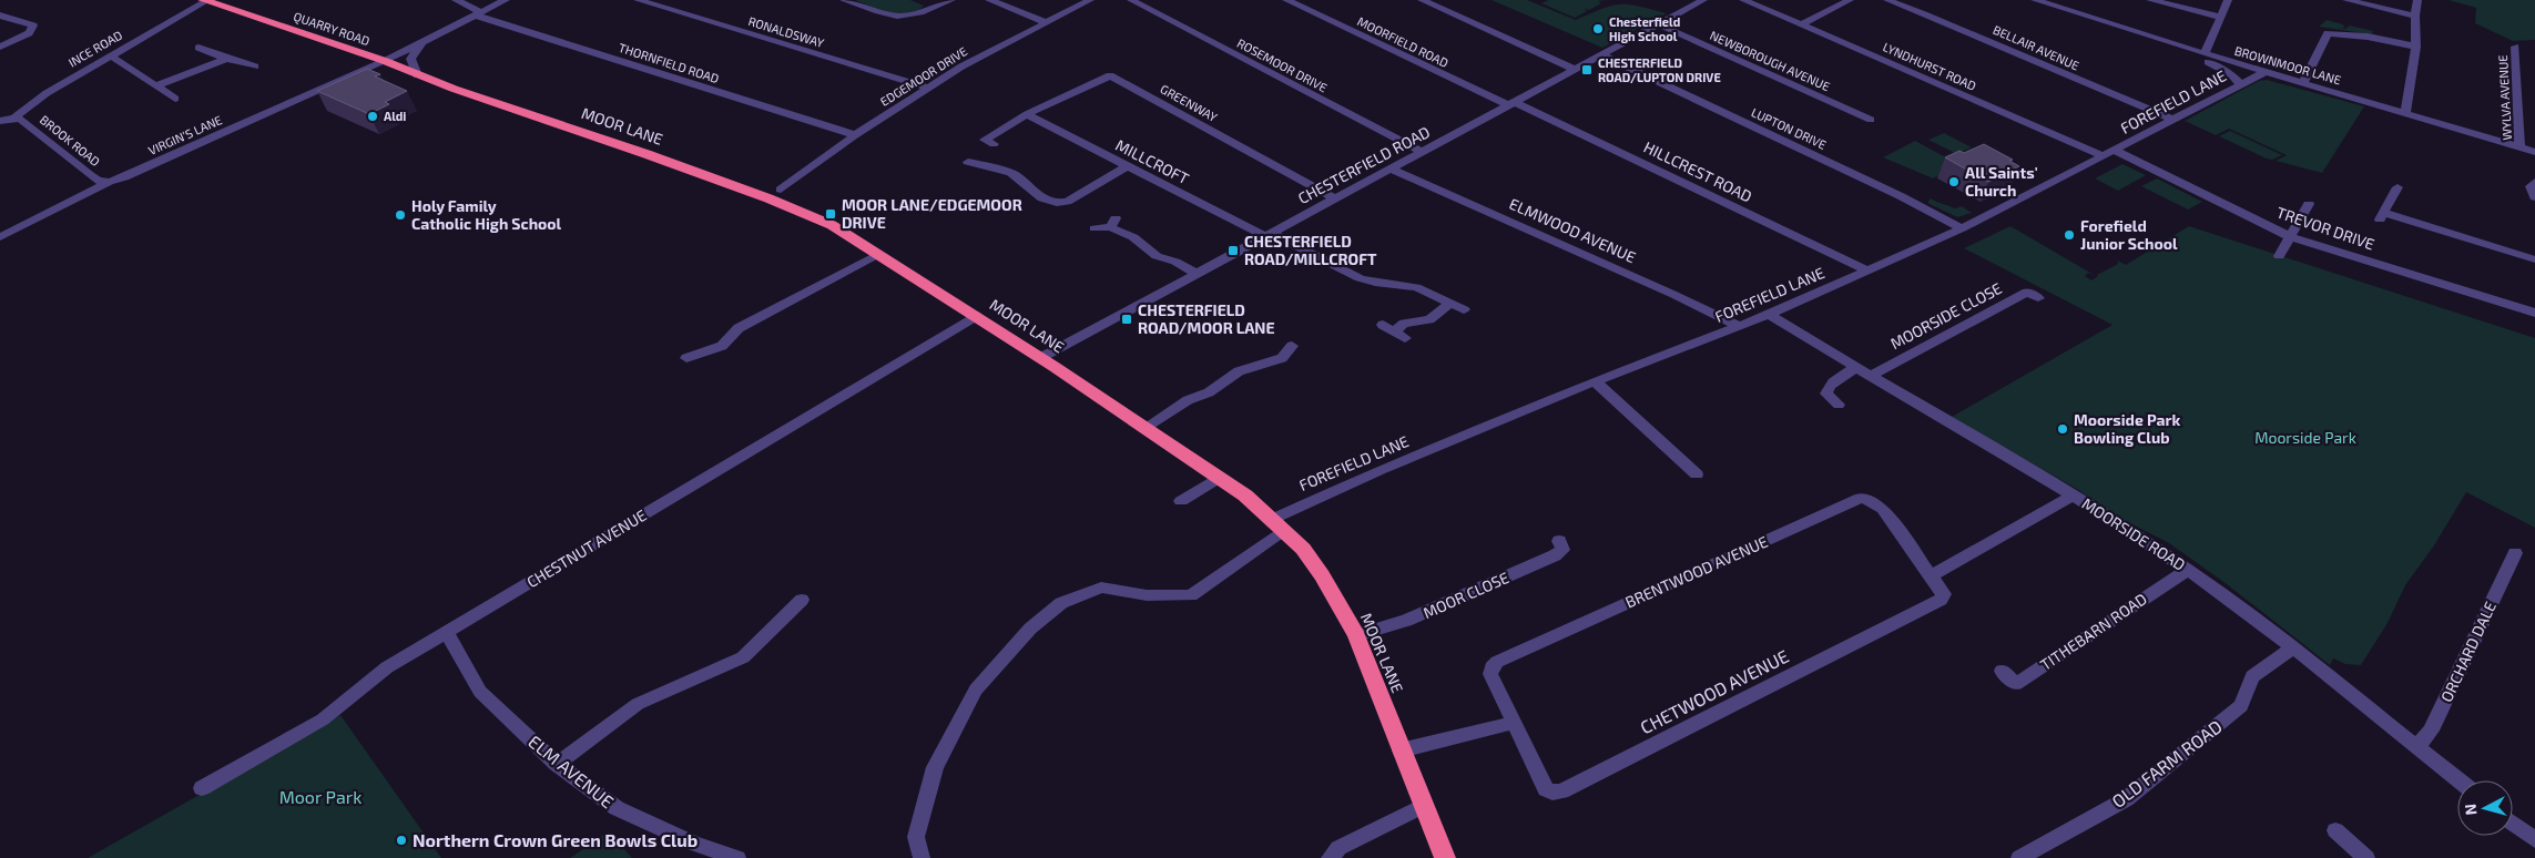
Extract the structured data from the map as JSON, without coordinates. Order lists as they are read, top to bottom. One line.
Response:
{"streets":{"highway":["QUARRY ROAD","MOOR LANE"],"street":["RONALDSWAY","MOORFIELD ROAD","BELLAIR AVENUE","INCE ROAD","NEWBOROUGH AVENUE","THORNFIELD ROAD","ROSEMOOR DRIVE","BROWNMOOR LANE","LYNDHURST ROAD","EDGEMOOR DRIVE","WYLVA AVENUE","FOREFIELD LANE","GREENWAY","LUPTON DRIVE","VIRGIN'S LANE","BROOK ROAD","MILLCROFT","CHESTERFIELD ROAD","HILLCREST ROAD","TREVOR DRIVE","ELMWOOD AVENUE","MOORSIDE CLOSE","MOORSIDE ROAD","CHESTNUT AVENUE","BRENTWOOD AVENUE","MOOR CLOSE","TITHEBARN ROAD","ORCHARD DALE","CHETWOOD AVENUE","OLD FARM ROAD","ELM AVENUE"]},"crossings":[["QUARRY ROAD","INCE ROAD"],["QUARRY ROAD","MOOR LANE"],["QUARRY ROAD","VIRGIN'S LANE"],["RONALDSWAY","EDGEMOOR DRIVE"],["MOORFIELD ROAD","CHESTERFIELD ROAD"],["MOORFIELD ROAD","HILLCREST ROAD"],["BELLAIR AVENUE","FOREFIELD LANE"],["INCE ROAD","BROOK ROAD"],["NEWBOROUGH AVENUE","CHESTERFIELD ROAD"],["THORNFIELD ROAD","EDGEMOOR DRIVE"],["THORNFIELD ROAD","VIRGIN'S LANE"],["ROSEMOOR DRIVE","CHESTERFIELD ROAD"],["BROWNMOOR LANE","WYLVA AVENUE"],["BROWNMOOR LANE","FOREFIELD LANE"],["LYNDHURST ROAD","FOREFIELD LANE"],["LYNDHURST ROAD","TREVOR DRIVE"],["FOREFIELD LANE","MOOR LANE"],["FOREFIELD LANE","LUPTON DRIVE"],["FOREFIELD LANE","HILLCREST ROAD"],["FOREFIELD LANE","TREVOR DRIVE"],["FOREFIELD LANE","ELMWOOD AVENUE"],["FOREFIELD LANE","MOORSIDE ROAD"],["GREENWAY","MILLCROFT"],["GREENWAY","CHESTERFIELD ROAD"],["MOOR LANE","VIRGIN'S LANE"],["MOOR LANE","CHESTERFIELD ROAD"],["MOOR LANE","CHESTNUT AVENUE"],["MOOR LANE","MOOR CLOSE"],["LUPTON DRIVE","CHESTERFIELD ROAD"],["VIRGIN'S LANE","BROOK ROAD"],["MILLCROFT","CHESTERFIELD ROAD"],["CHESTERFIELD ROAD","HILLCREST ROAD"],["CHESTERFIELD ROAD","ELMWOOD AVENUE"],["MOORSIDE CLOSE","MOORSIDE ROAD"],["MOORSIDE ROAD","TITHEBARN ROAD"],["MOORSIDE ROAD","ORCHARD DALE"],["MOORSIDE ROAD","OLD FARM ROAD"],["CHESTNUT AVENUE","ELM AVENUE"],["BRENTWOOD AVENUE","CHETWOOD AVENUE"]],"parks":["Moorside Park","Moor Park"],"places":{"other":["Chesterfield High School","Aldi","All Saints' Church","Holy Family Catholic High School","Forefield Junior School","Moorside Park Bowling Club","Northern Crown Green Bowls Club"],"transit":["CHESTERFIELD ROAD/LUPTON DRIVE","MOOR LANE/EDGEMOOR DRIVE","CHESTERFIELD ROAD/MILLCROFT","CHESTERFIELD ROAD/MOOR LANE"]},"north":"left"}
